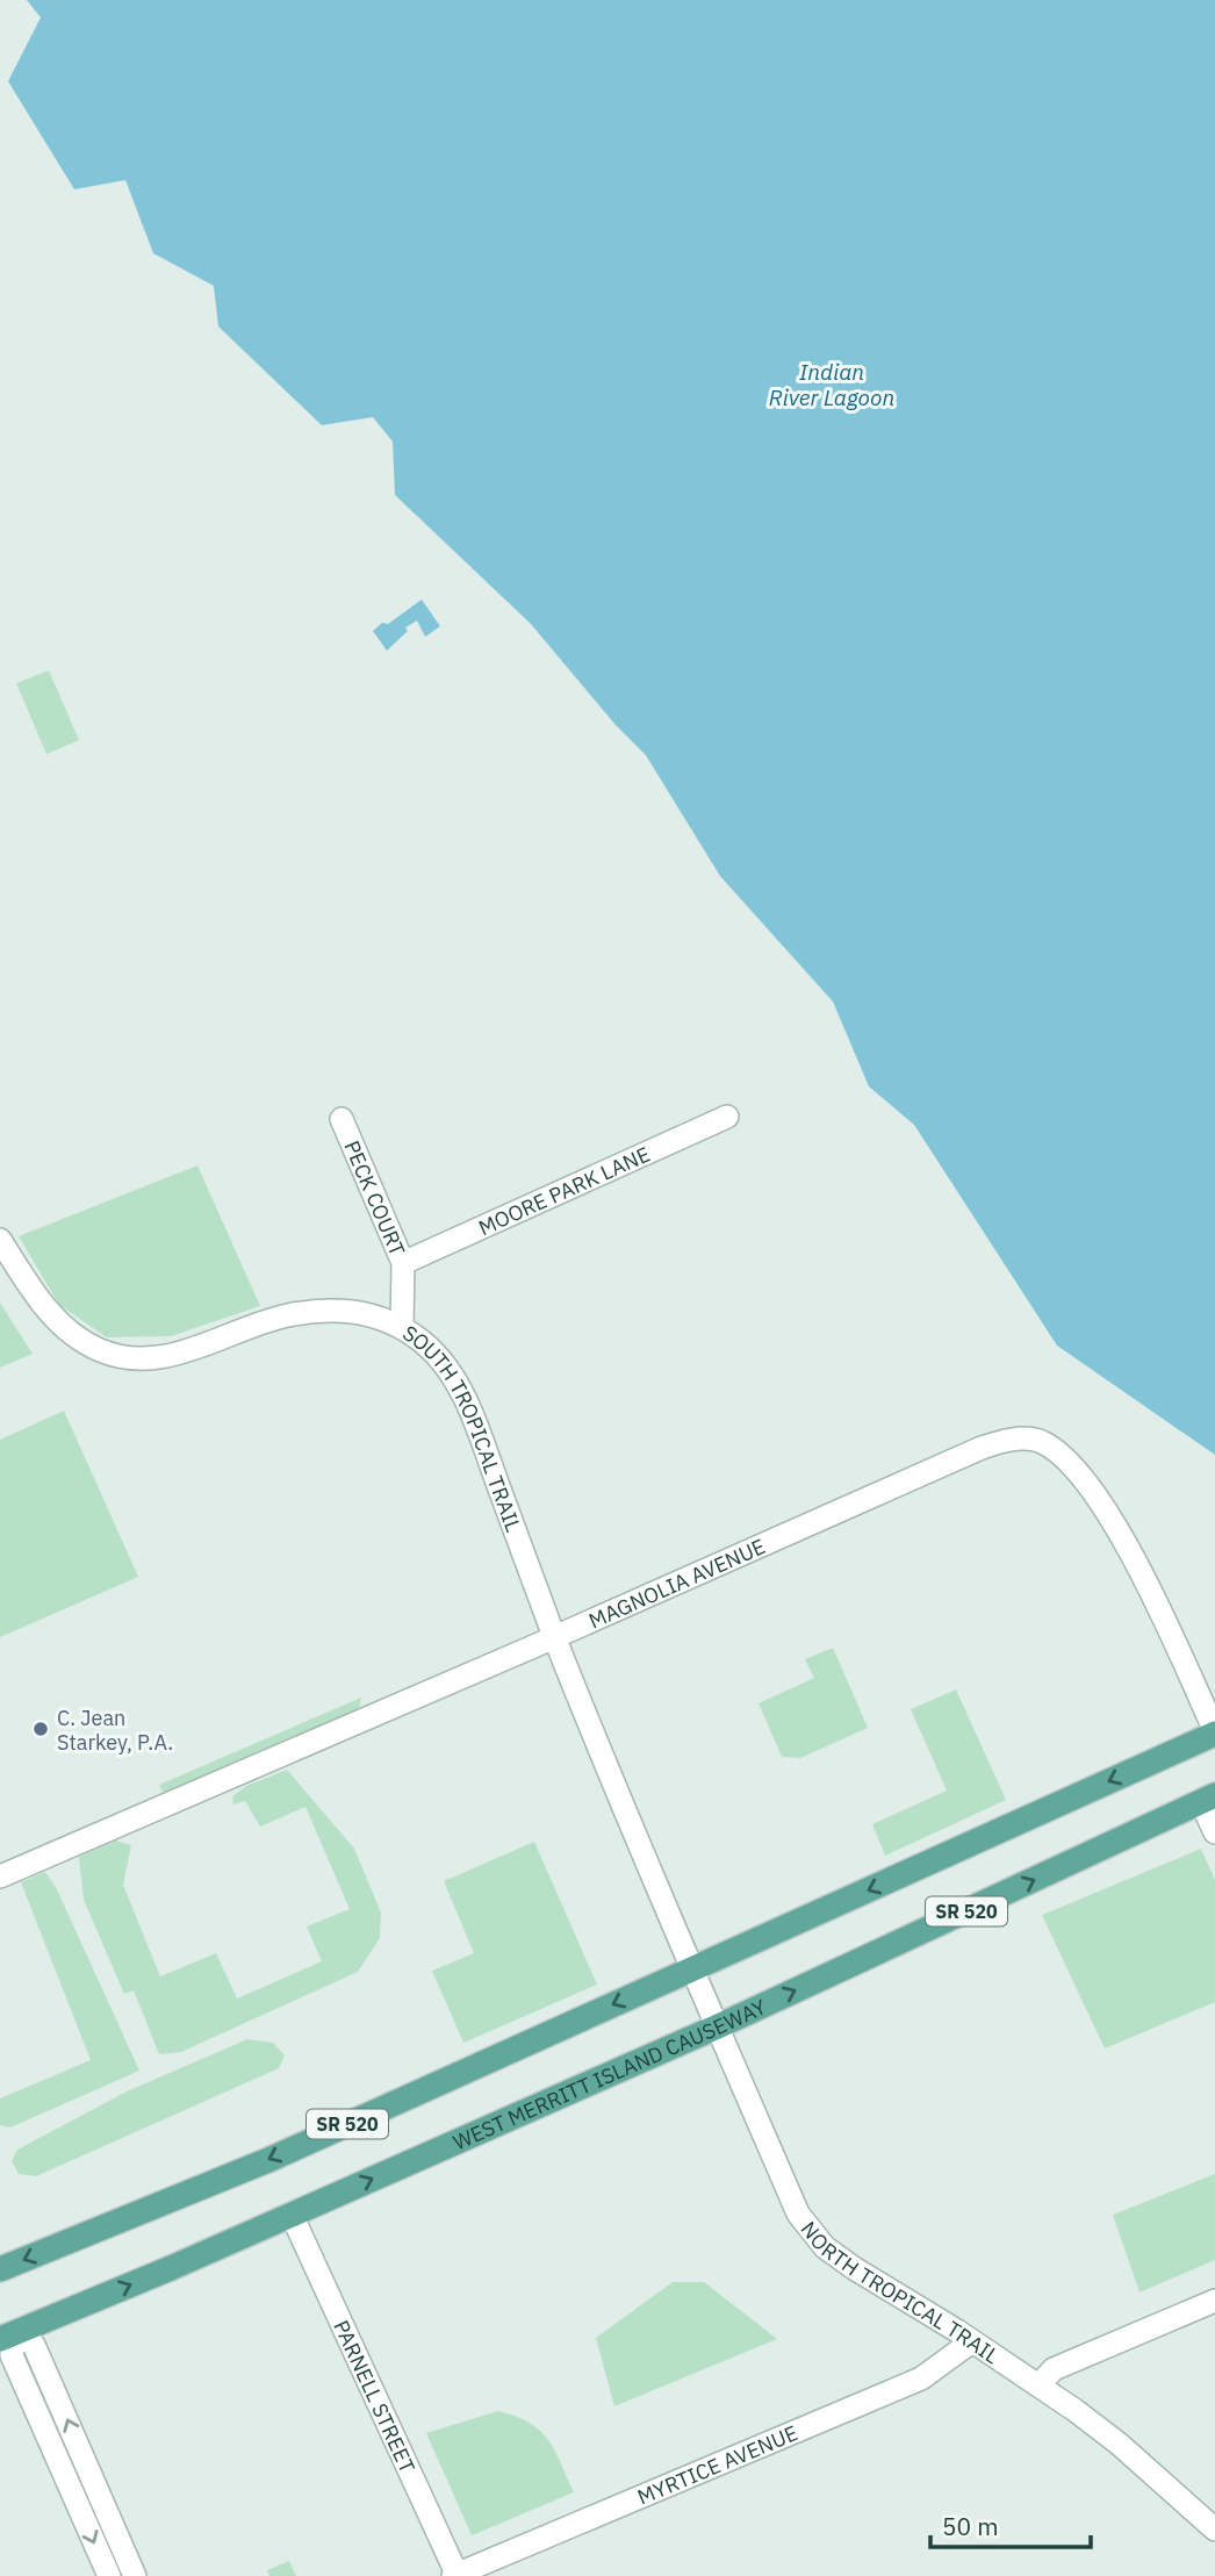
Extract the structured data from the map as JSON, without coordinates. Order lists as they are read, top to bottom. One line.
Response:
{"streets":{"main road":["SR 520","WEST MERRITT ISLAND CAUSEWAY"],"street":["MOORE PARK LANE","PECK COURT","SOUTH TROPICAL TRAIL","MAGNOLIA AVENUE","NORTH TROPICAL TRAIL","PARNELL STREET","MYRTICE AVENUE"]},"crossings":[["MOORE PARK LANE","PECK COURT"],["PECK COURT","SOUTH TROPICAL TRAIL"],["SOUTH TROPICAL TRAIL","MAGNOLIA AVENUE"],["SOUTH TROPICAL TRAIL","SR 520"],["SOUTH TROPICAL TRAIL","NORTH TROPICAL TRAIL"],["MAGNOLIA AVENUE","SR 520"],["SR 520","NORTH TROPICAL TRAIL"],["WEST MERRITT ISLAND CAUSEWAY","NORTH TROPICAL TRAIL"],["WEST MERRITT ISLAND CAUSEWAY","PARNELL STREET"],["NORTH TROPICAL TRAIL","MYRTICE AVENUE"],["PARNELL STREET","MYRTICE AVENUE"]],"water":["Indian River Lagoon"],"places":["C. Jean Starkey, P.A."],"scale_bar":"50 m"}
